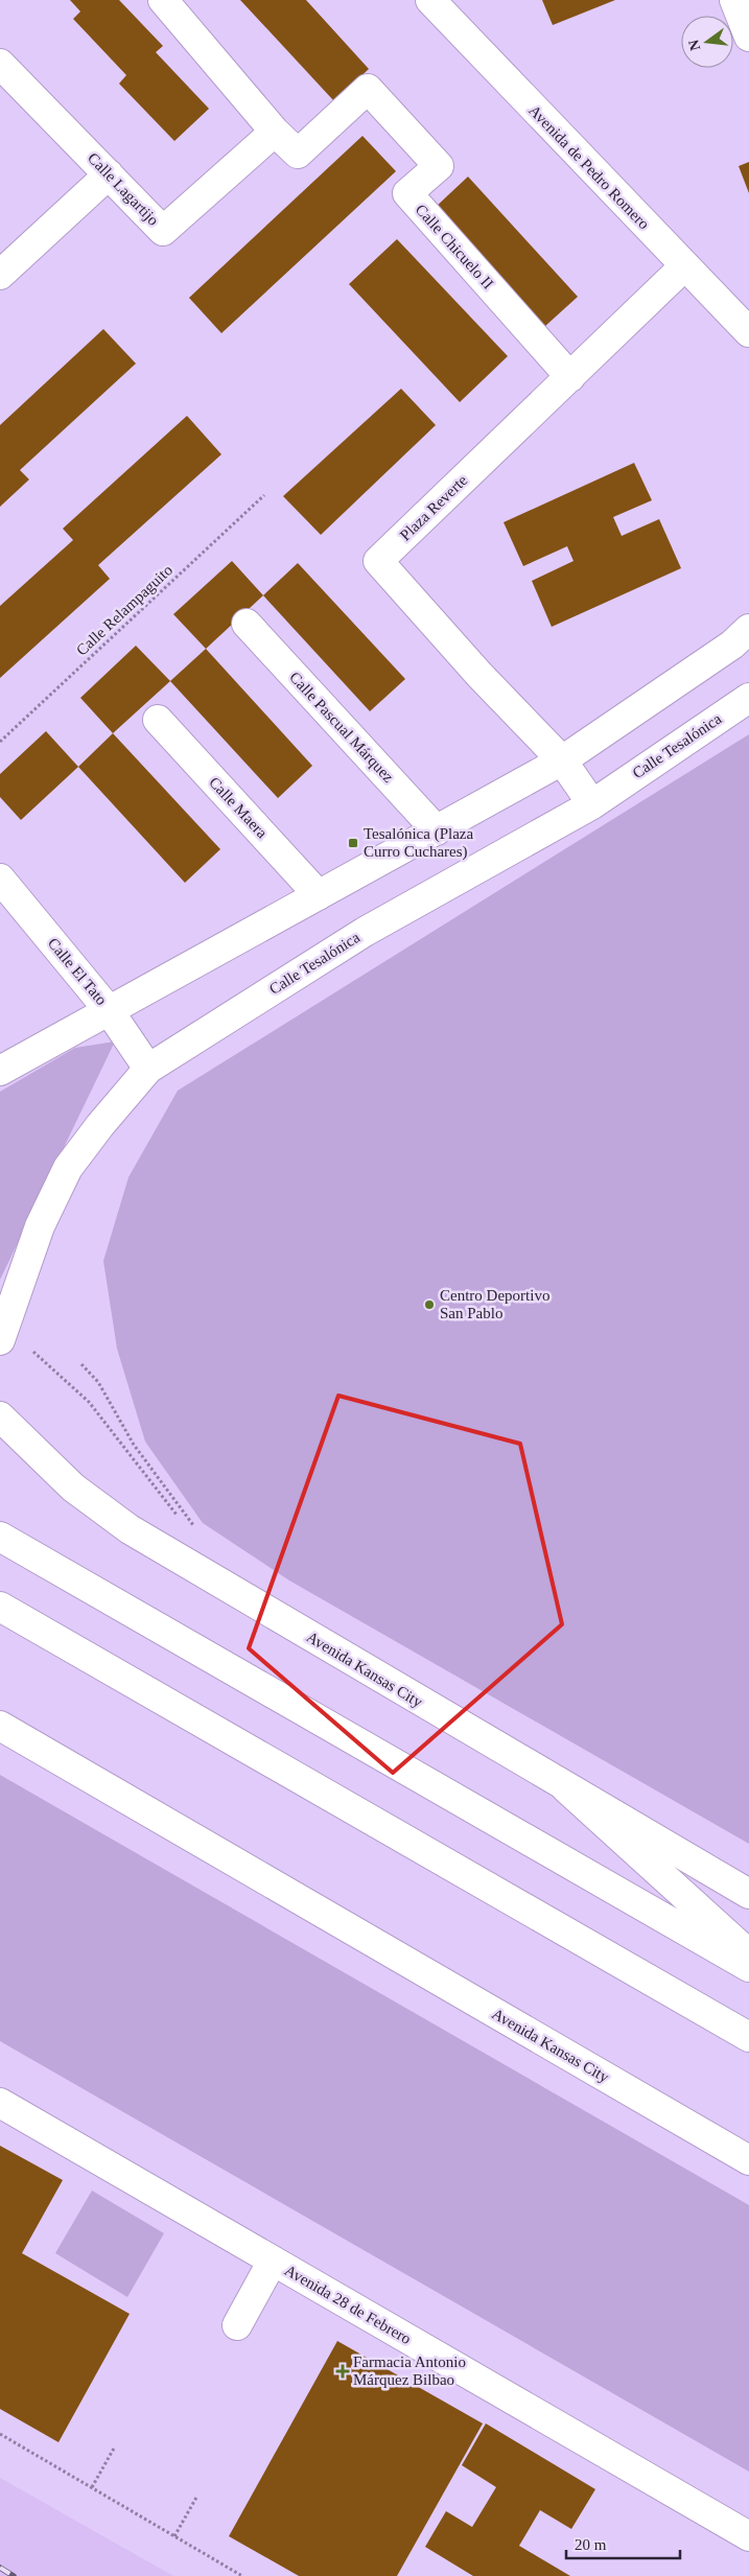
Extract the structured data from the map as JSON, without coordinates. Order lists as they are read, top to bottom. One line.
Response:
{"streets":{"street":["Avenida de Pedro Romero","Calle Lagartijo","Calle Chicuelo II","Plaza Reverte","Calle Pascual Márquez","Calle Tesalónica","Calle Maera","Calle El Tato","Avenida Kansas City","Avenida 28 de Febrero"],"path":["Calle Relampaguito"]},"crossings":[["Avenida de Pedro Romero","Plaza Reverte"],["Calle Lagartijo","Calle Chicuelo II"],["Calle Chicuelo II","Plaza Reverte"],["Calle Tesalónica","Calle El Tato"]],"places":{"transit":["Tesalónica (Plaza Curro Cuchares)"],"other":["Centro Deportivo San Pablo"],"health":["Farmacia Antonio Márquez Bilbao"]},"scale_bar":"20 m","north":"left"}
